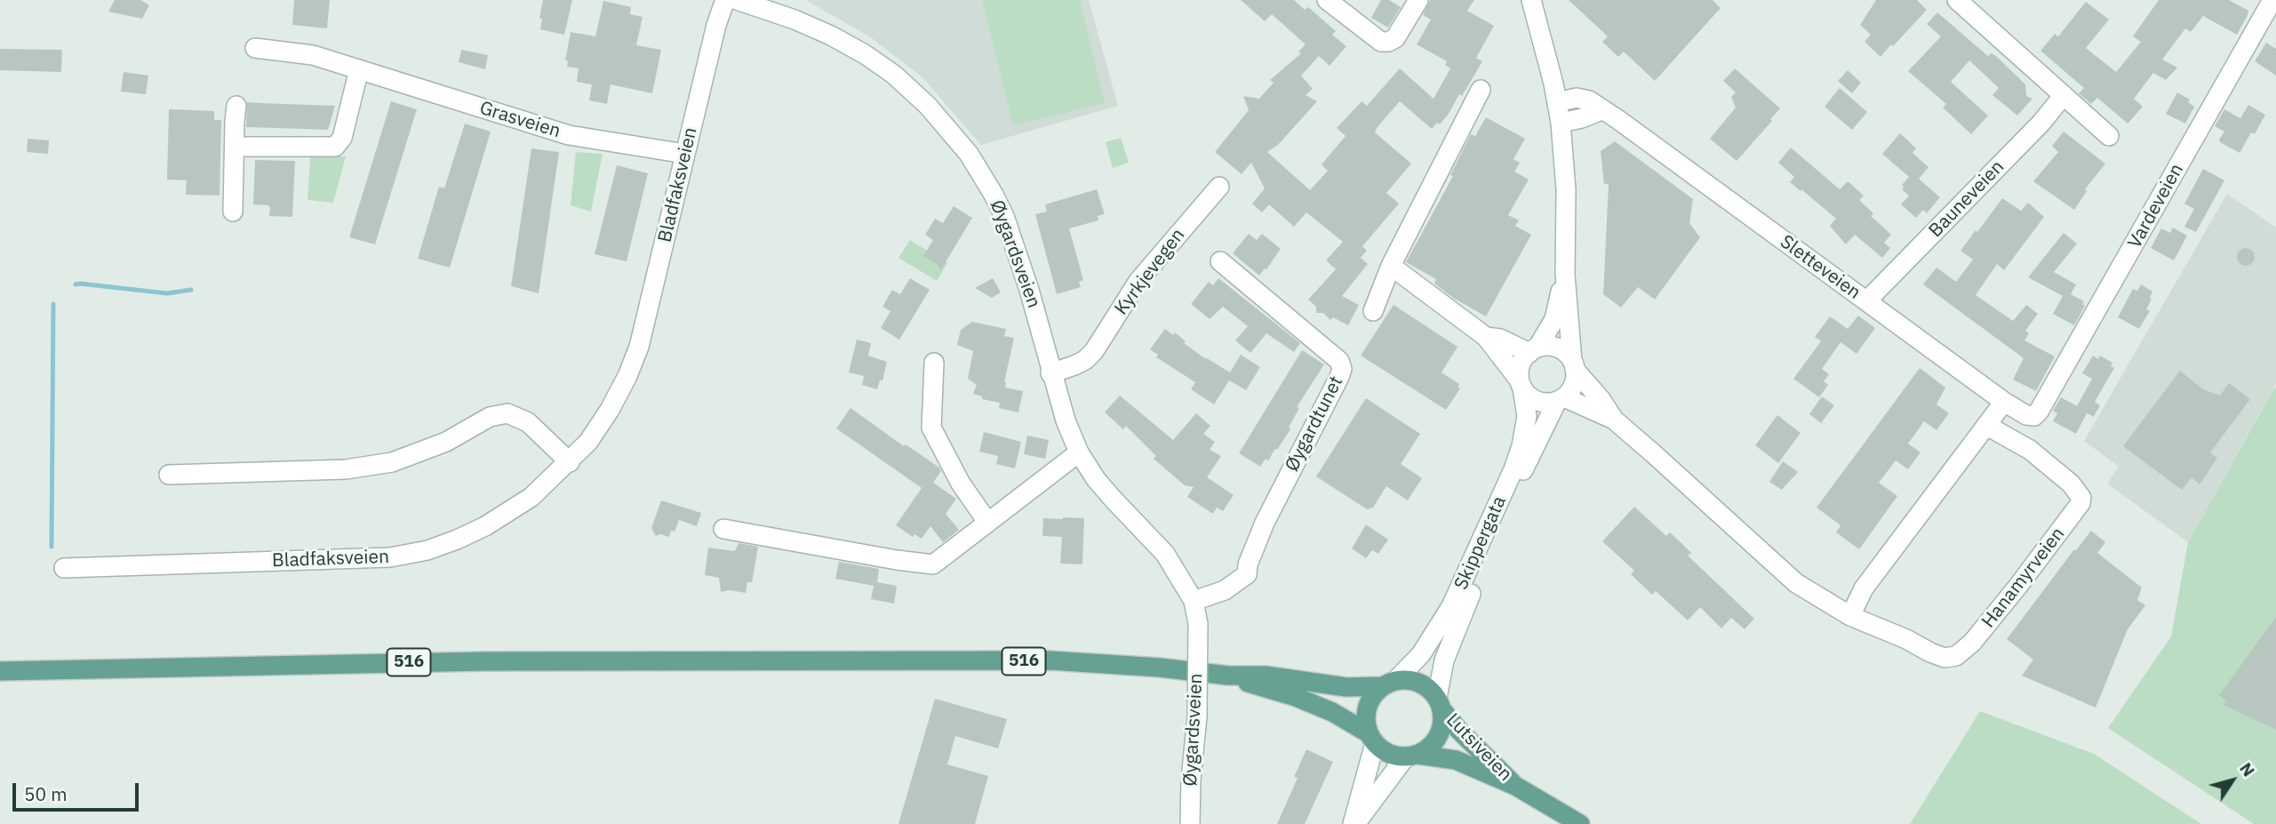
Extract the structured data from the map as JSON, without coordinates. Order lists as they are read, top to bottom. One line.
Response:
{"streets":{"main road":["516","Lutsiveien"],"street":["Grasveien","Bladfaksveien","Bauneveien","Vardeveien","Øygardsveien","Sletteveien","Kyrkjevegen","Øygardtunet","Skippergata","Hanamyrveien"]},"crossings":[["Grasveien","Bladfaksveien"],["Bauneveien","Sletteveien"],["Vardeveien","Sletteveien"],["Øygardsveien","Kyrkjevegen"],["Øygardsveien","Øygardtunet"],["Sletteveien","Skippergata"],["Skippergata","Hanamyrveien"],["Skippergata","516"],["Skippergata","Lutsiveien"],["516","Lutsiveien"]],"scale_bar":"50 m","north":"top right"}
